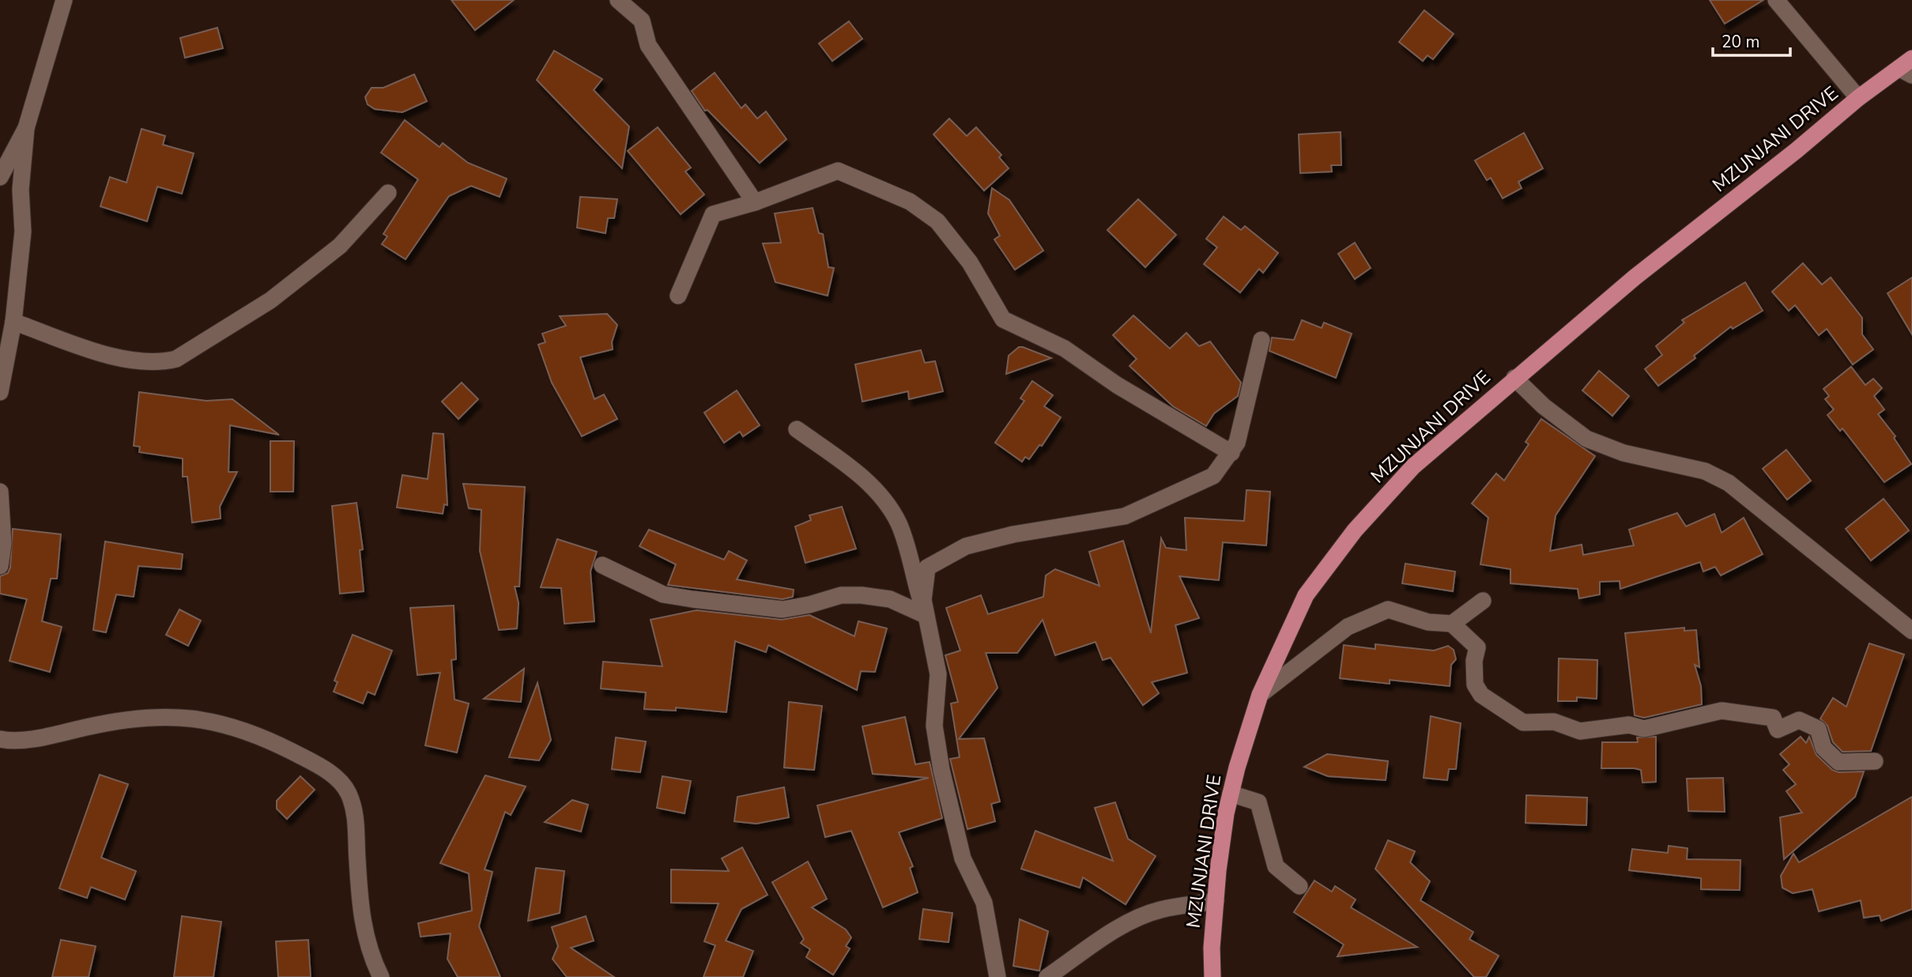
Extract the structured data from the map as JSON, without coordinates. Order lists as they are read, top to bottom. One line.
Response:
{"streets":{"main road":["MZUNJANI DRIVE"]},"scale_bar":"20 m"}
